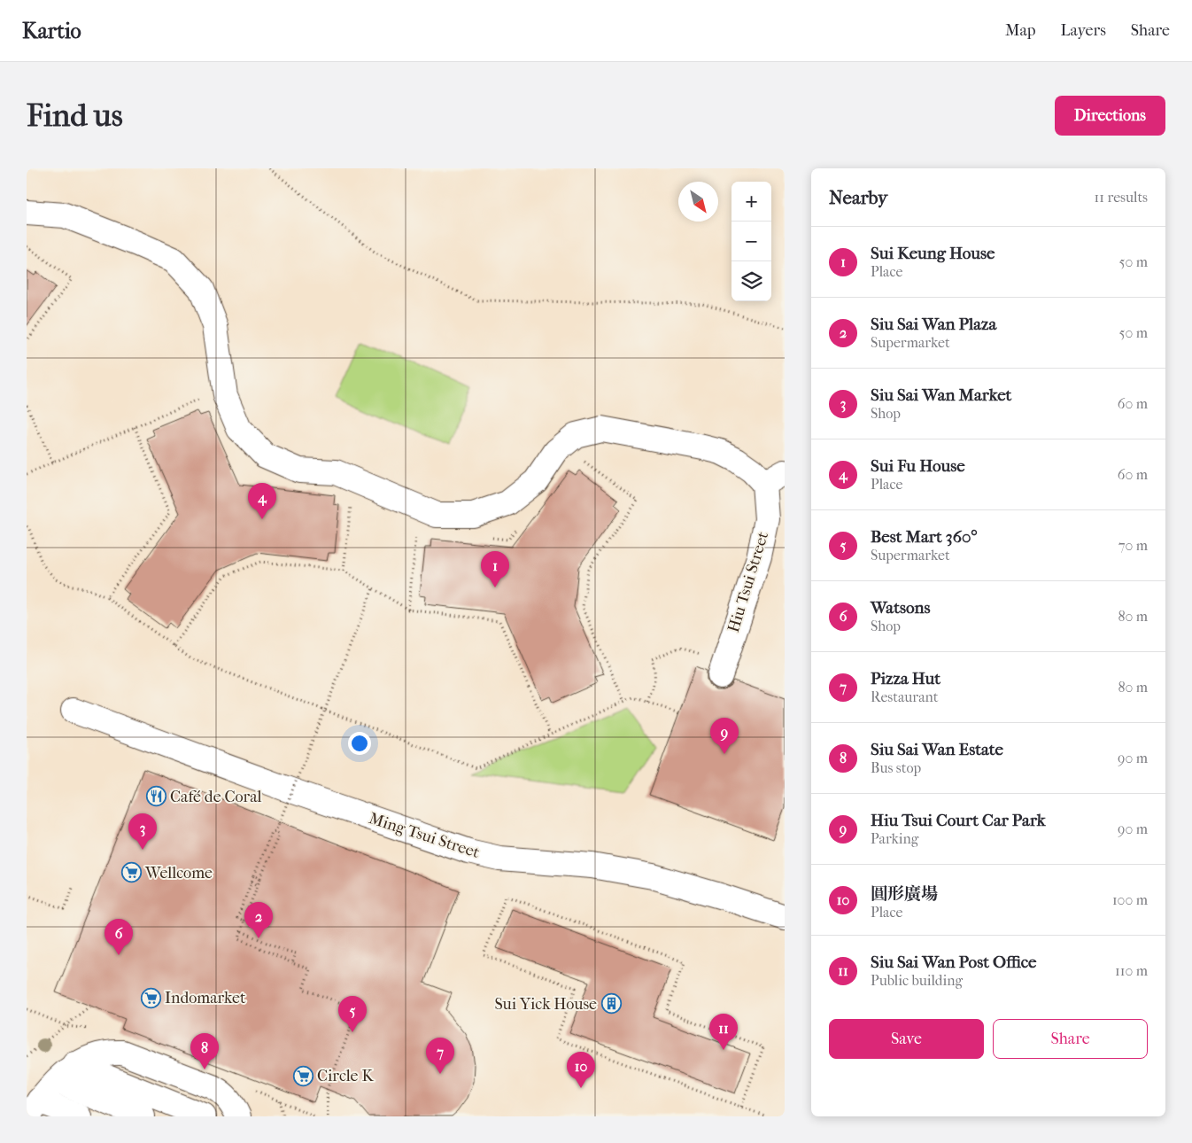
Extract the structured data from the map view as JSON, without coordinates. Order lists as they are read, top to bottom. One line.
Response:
{"streets":{"lane":["Hiu Tsui Street","Ming Tsui Street"]},"places":{"restaurant":["Café de Coral"],"supermarket":["Wellcome","Indomarket","Circle K"],"building":["Sui Yick House"]},"north":"bottom right","page":{"header":"Kartio","nav":["Map","Layers","Share"],"buttons":["Directions",["Save","Share"]],"title":"Find us","heading":["Nearby","11 results"],"map_buttons":["+","−"],"list":[{"mark":"1","name":"Sui Keung House","note":"Place","value":"50 m"},{"mark":"2","name":"Siu Sai Wan Plaza","note":"Supermarket","value":"50 m"},{"mark":"3","name":"Siu Sai Wan Market","note":"Shop","value":"60 m"},{"mark":"4","name":"Sui Fu House","note":"Place","value":"60 m"},{"mark":"5","name":"Best Mart 360°","note":"Supermarket","value":"70 m"},{"mark":"6","name":"Watsons","note":"Shop","value":"80 m"},{"mark":"7","name":"Pizza Hut","note":"Restaurant","value":"80 m"},{"mark":"8","name":"Siu Sai Wan Estate","note":"Bus stop","value":"90 m"},{"mark":"9","name":"Hiu Tsui Court Car Park","note":"Parking","value":"90 m"},{"mark":"10","name":"圓形廣場","note":"Place","value":"100 m"},{"mark":"11","name":"Siu Sai Wan Post Office","note":"Public building","value":"110 m"}],"pins":["4","1","9","3","2","6","5","11","8","7","10"]}}
